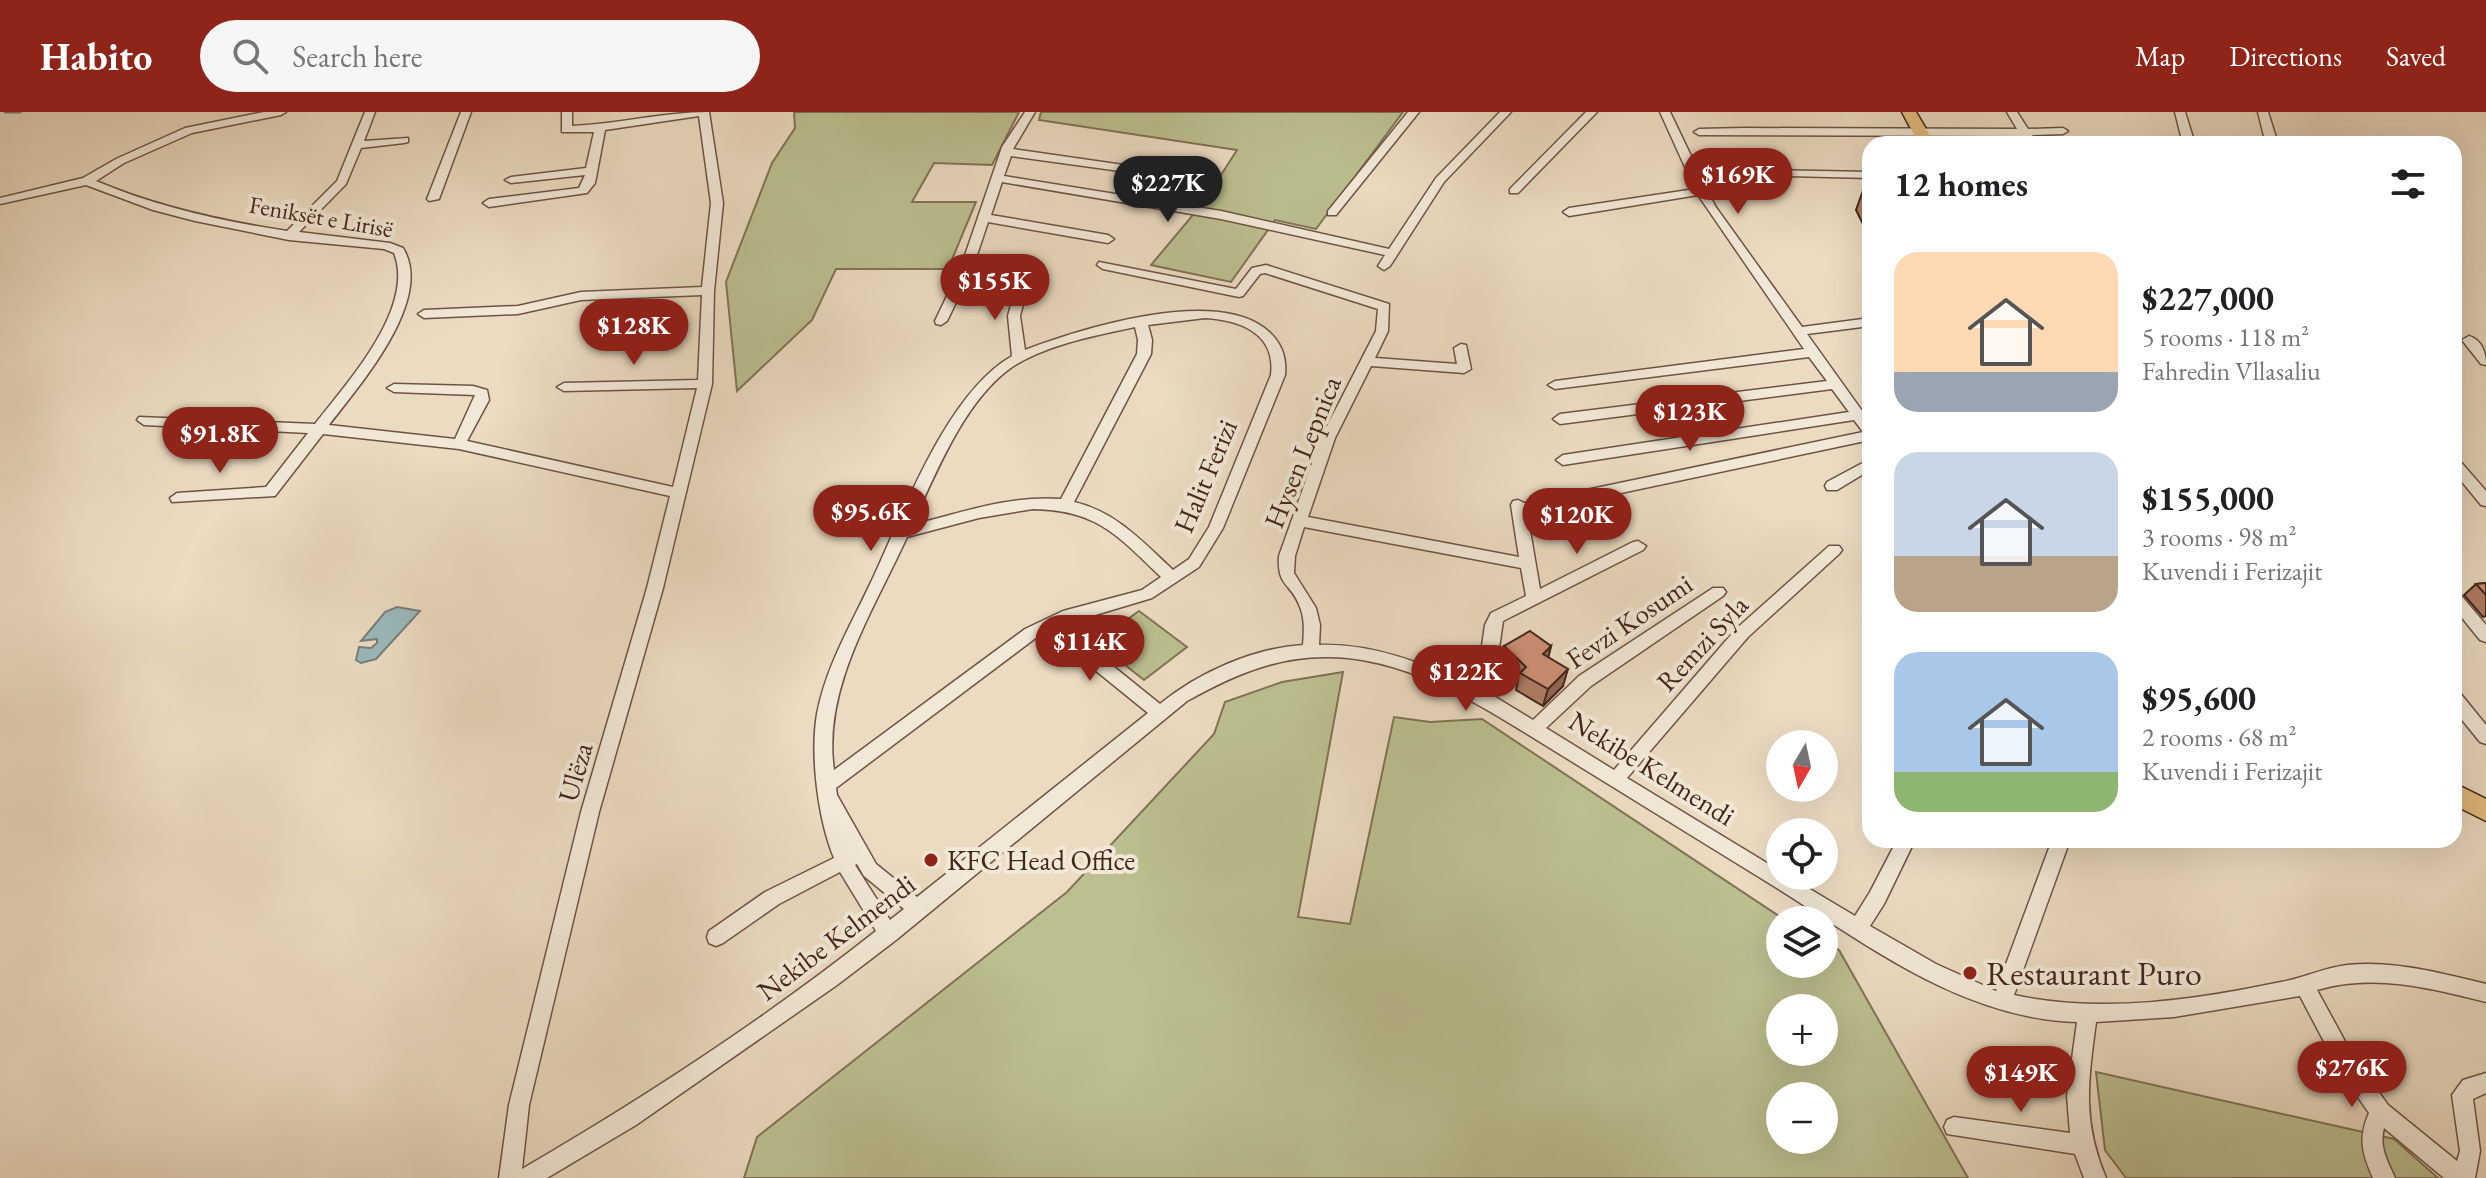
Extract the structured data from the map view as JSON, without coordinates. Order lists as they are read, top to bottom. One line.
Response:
{"streets":{"street":["Feniksët e Lirisë","Hysen Lepnica","Halit Ferizi","Fevzi Kosumi","Remzi Syla","Nekibe Kelmendi","Ulëza"]},"crossings":[["Hysen Lepnica","Nekibe Kelmendi"],["Fevzi Kosumi","Nekibe Kelmendi"],["Remzi Syla","Nekibe Kelmendi"]],"places":["KFC Head Office","Restaurant Puro"],"north":"bottom","page":{"header":"Habito","search":"Search here","nav":["Map","Directions","Saved"],"heading":"12 homes","price":["$169K","$227K","$155K","$128K","$123K","$91.8K","$95.6K","$120K","$114K","$122K","$276K","$149K"],"list":[{"name":"$227,000","note":"5 rooms · 118 m² · Fahredin Vllasaliu"},{"name":"$155,000","note":"3 rooms · 98 m² · Kuvendi i Ferizajit"},{"name":"$95,600","note":"2 rooms · 68 m² · Kuvendi i Ferizajit"}],"map_buttons":["+","−"]}}
